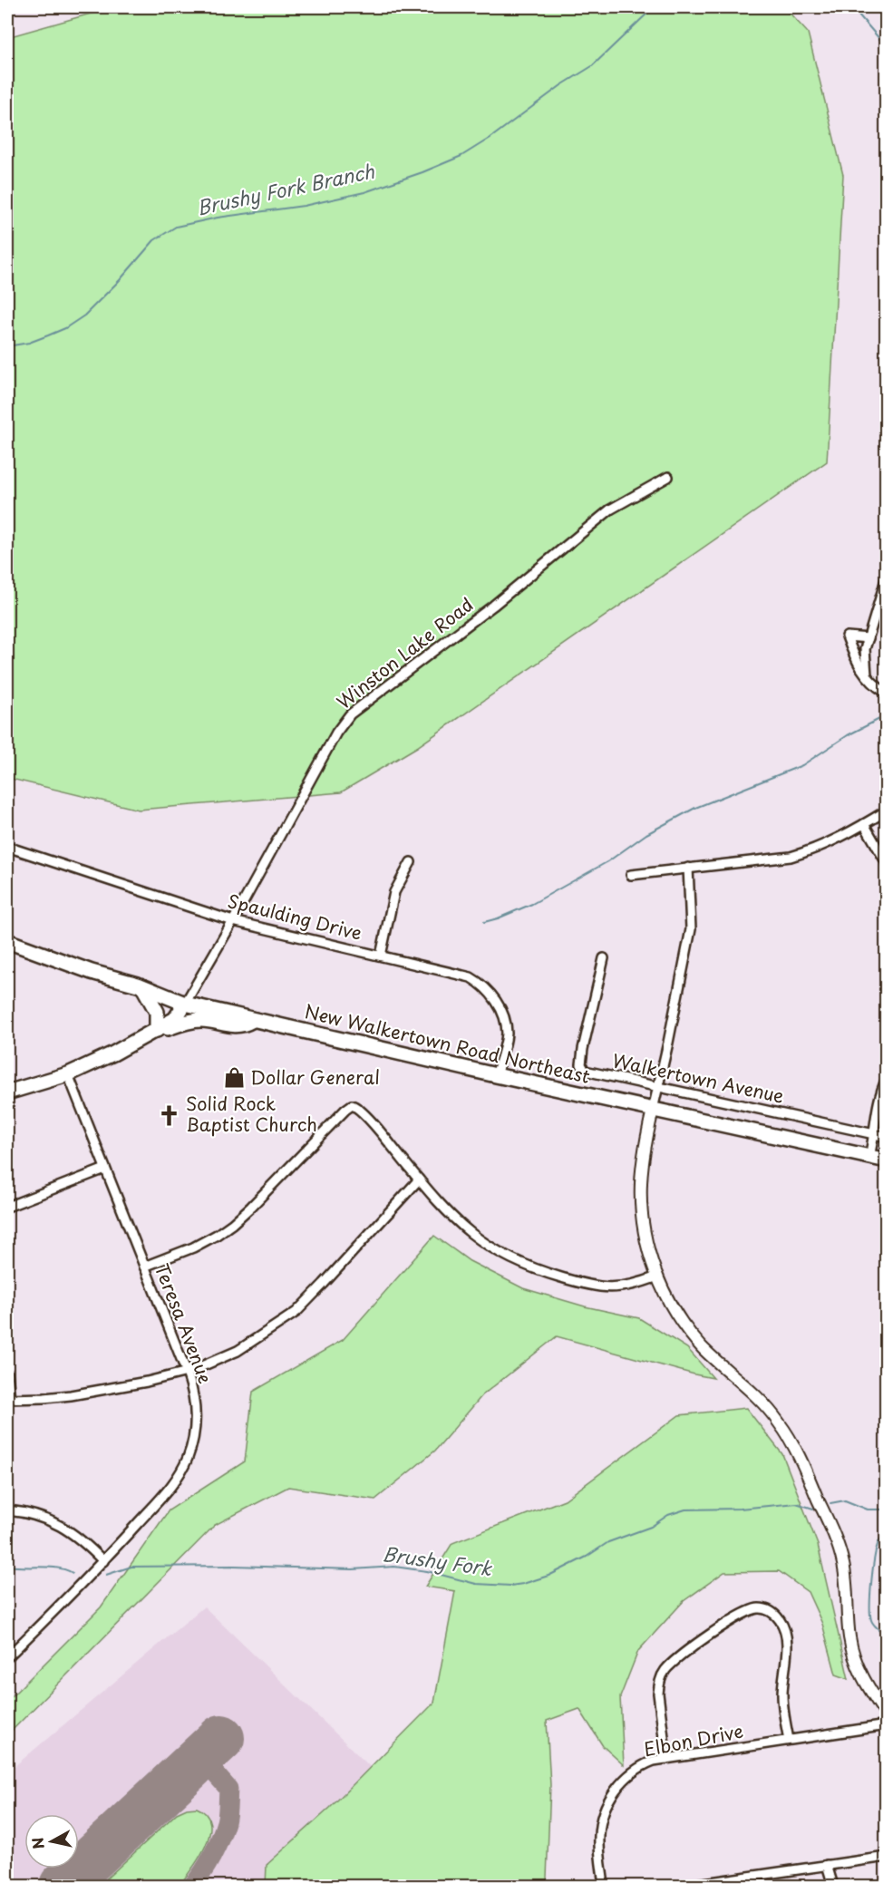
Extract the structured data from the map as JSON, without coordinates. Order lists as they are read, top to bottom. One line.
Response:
{"streets":{"main road":["New Walkertown Road Northeast"],"street":["Winston Lake Road","Spaulding Drive","Walkertown Avenue","Teresa Avenue","Elbon Drive"]},"crossings":[["Winston Lake Road","Spaulding Drive"],["Winston Lake Road","New Walkertown Road Northeast"],["Spaulding Drive","New Walkertown Road Northeast"]],"water":["Brushy Fork Branch","Brushy Fork"],"places":{"shop":["Dollar General"],"church":["Solid Rock Baptist Church"]},"north":"left"}
